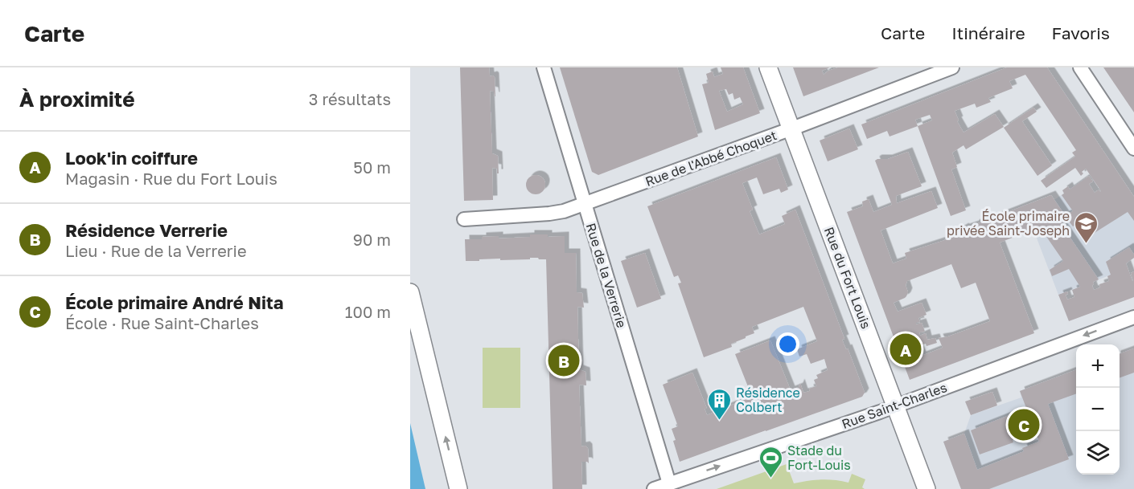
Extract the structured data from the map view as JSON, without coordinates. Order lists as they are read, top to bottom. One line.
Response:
{"streets":{"street":["Rue de l'Abbé Choquet","Rue de la Verrerie","Rue du Fort Louis","Rue Saint-Charles"]},"crossings":[["Rue de l'Abbé Choquet","Rue de la Verrerie"],["Rue de l'Abbé Choquet","Rue du Fort Louis"],["Rue de la Verrerie","Rue Saint-Charles"],["Rue du Fort Louis","Rue Saint-Charles"]],"places":{"school or university":["École primaire privée Saint-Joseph"],"building":["Résidence Colbert"],"sports":["Stade du Fort-Louis"]},"page":{"header":"Carte","nav":["Carte","Itinéraire","Favoris"],"heading":["À proximité","3 résultats"],"list":[{"mark":"A","name":"Look'in coiffure","note":"Magasin · Rue du Fort Louis","value":"50 m"},{"mark":"B","name":"Résidence Verrerie","note":"Lieu · Rue de la Verrerie","value":"90 m"},{"mark":"C","name":"École primaire André Nita","note":"École · Rue Saint-Charles","value":"100 m"}],"pins":["A","B","C"],"map_buttons":["+","−"]}}
